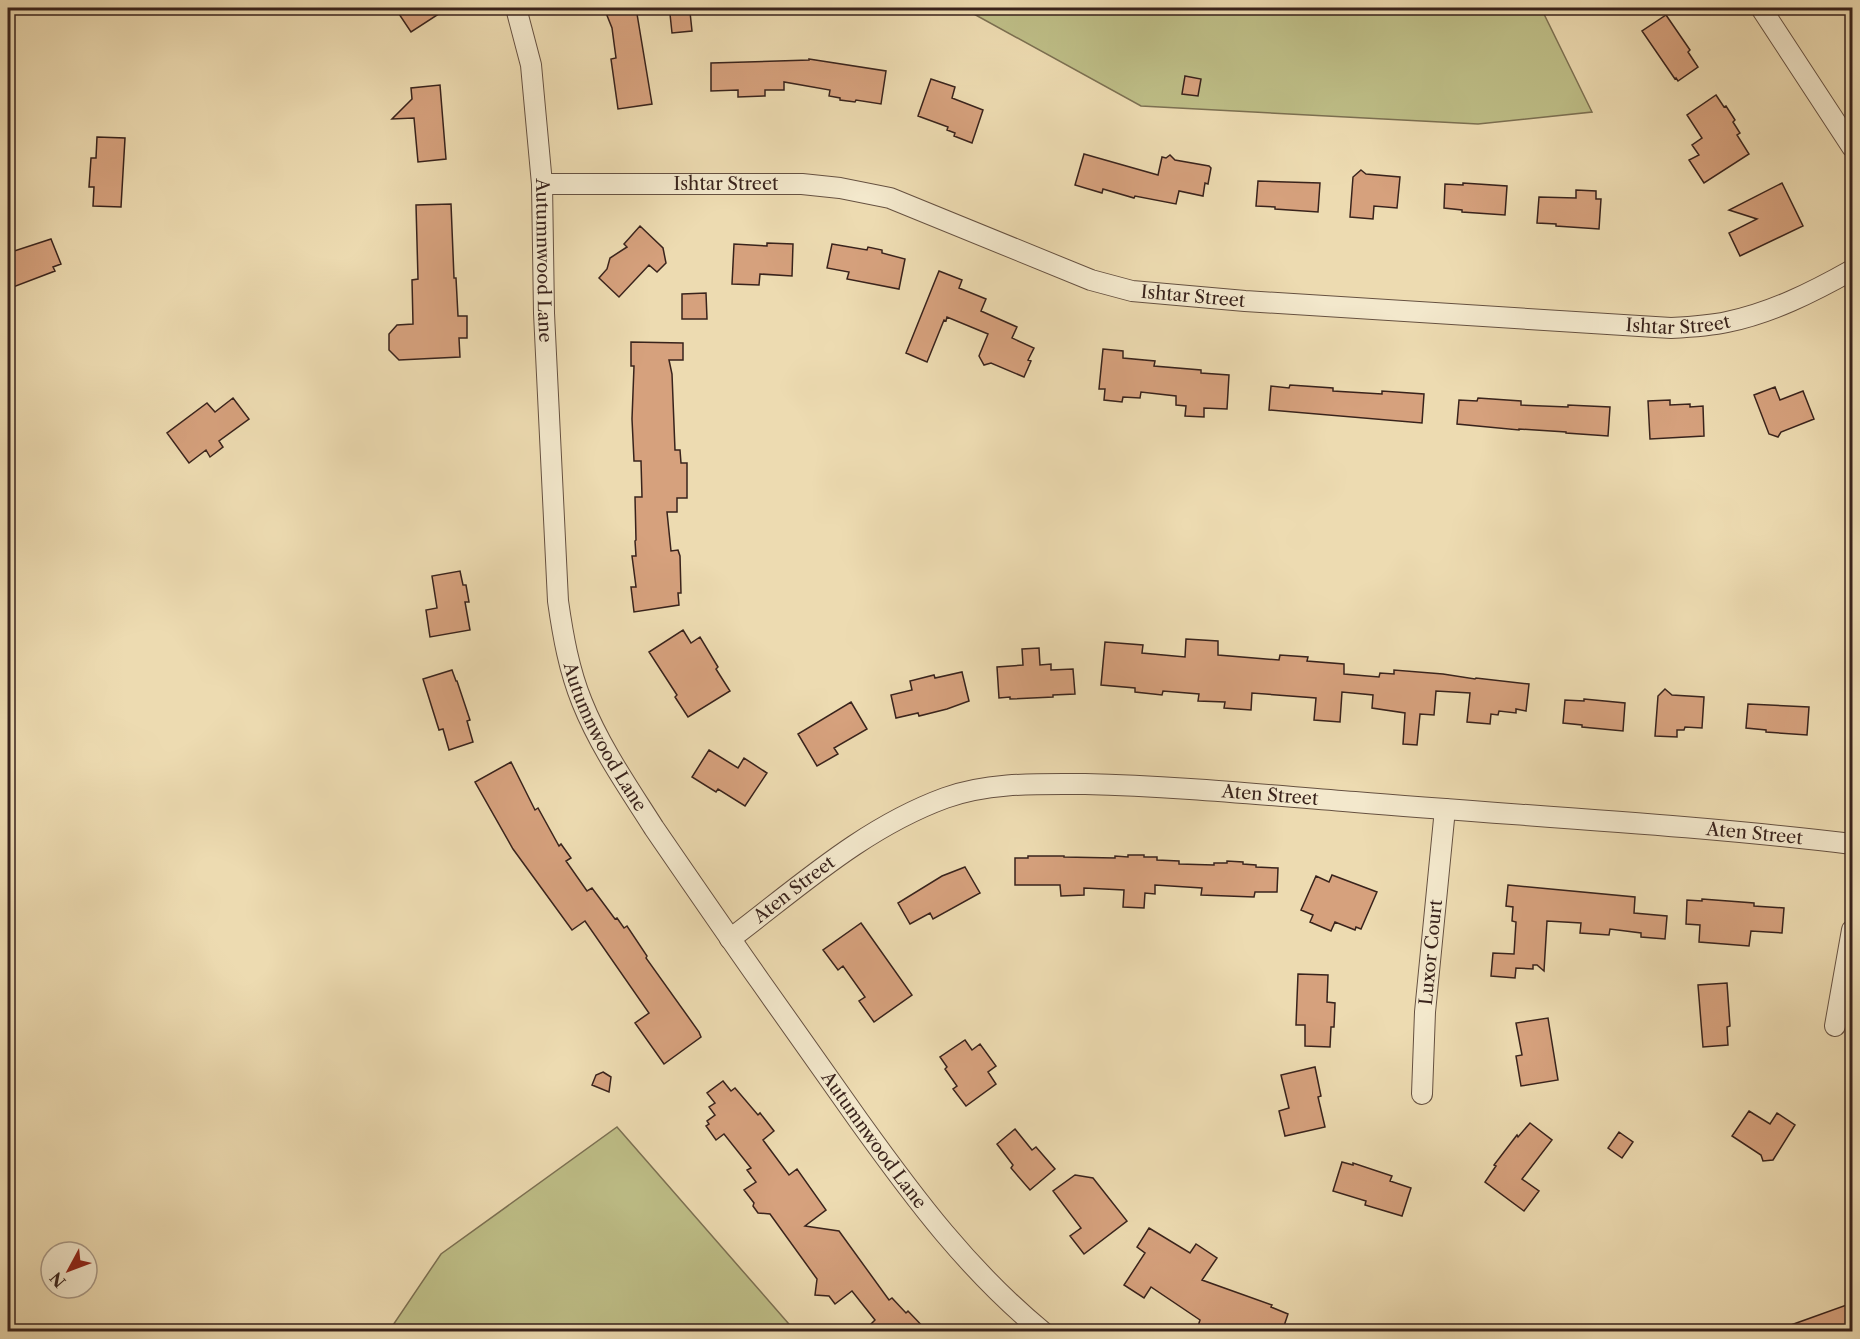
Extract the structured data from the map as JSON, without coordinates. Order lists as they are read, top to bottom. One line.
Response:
{"streets":{"street":["Ishtar Street","Autumnwood Lane","Aten Street","Luxor Court"]},"crossings":[["Ishtar Street","Autumnwood Lane"],["Autumnwood Lane","Aten Street"],["Aten Street","Luxor Court"]],"north":"bottom left"}
